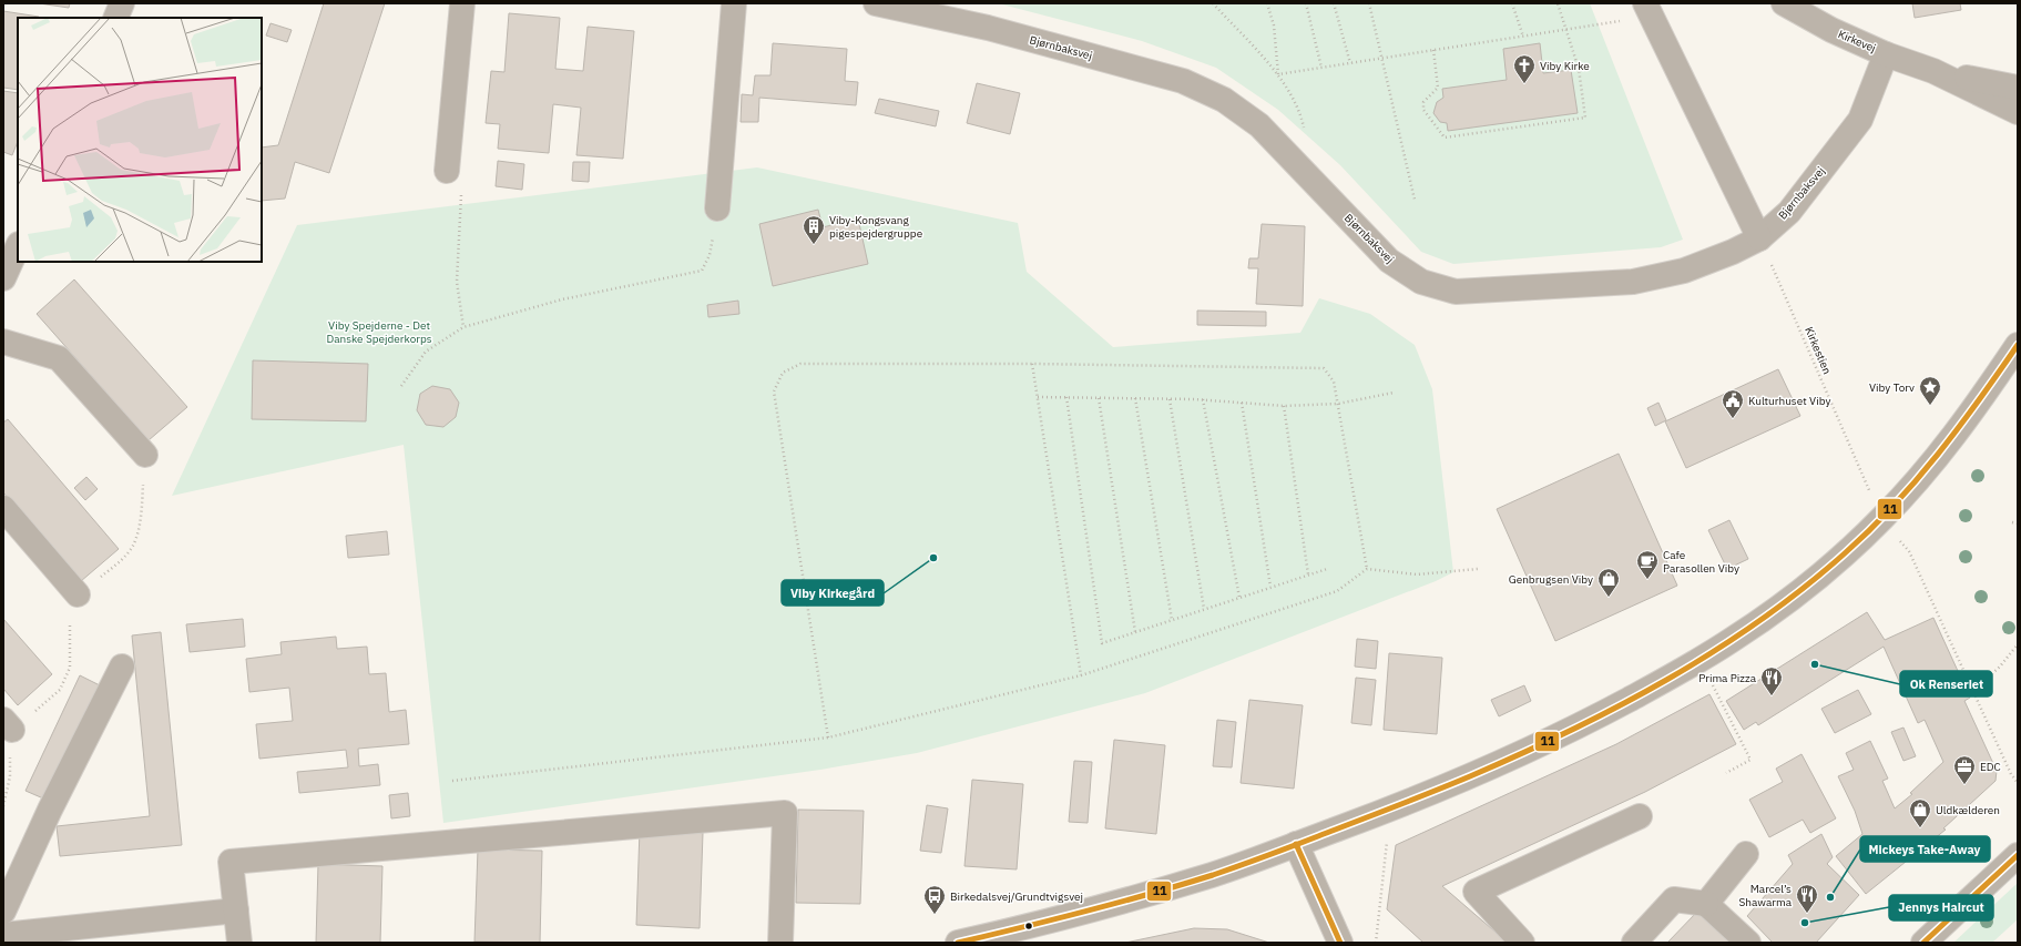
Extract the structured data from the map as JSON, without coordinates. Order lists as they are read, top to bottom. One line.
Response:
{"streets":{"street":["Kirkevej","Bjørnbaksvej"],"path":["Kirkestien"]},"crossings":[["Kirkevej","Bjørnbaksvej"],["Bjørnbaksvej","Kirkestien"]],"parks":["Viby Spejderne - Det Danske Spejderkorps"],"places":{"church":["Viby Kirke"],"building":["Viby-Kongsvang pigespejdergruppe"],"place":["Viby Torv"],"public building":["Kulturhuset Viby"],"other":["Viby Kirkegård","Ok Renseriet","Mickeys Take-Away","Jennys Haircut"],"cafe":["Cafe Parasollen Viby"],"shop":["Genbrugsen Viby","Uldkælderen"],"restaurant":["Prima Pizza","Marcel’s Shawarma"],"office":["EDC"],"bus stop":["Birkedalsvej/Grundtvigsvej"]},"lines":["transit line 11"]}
